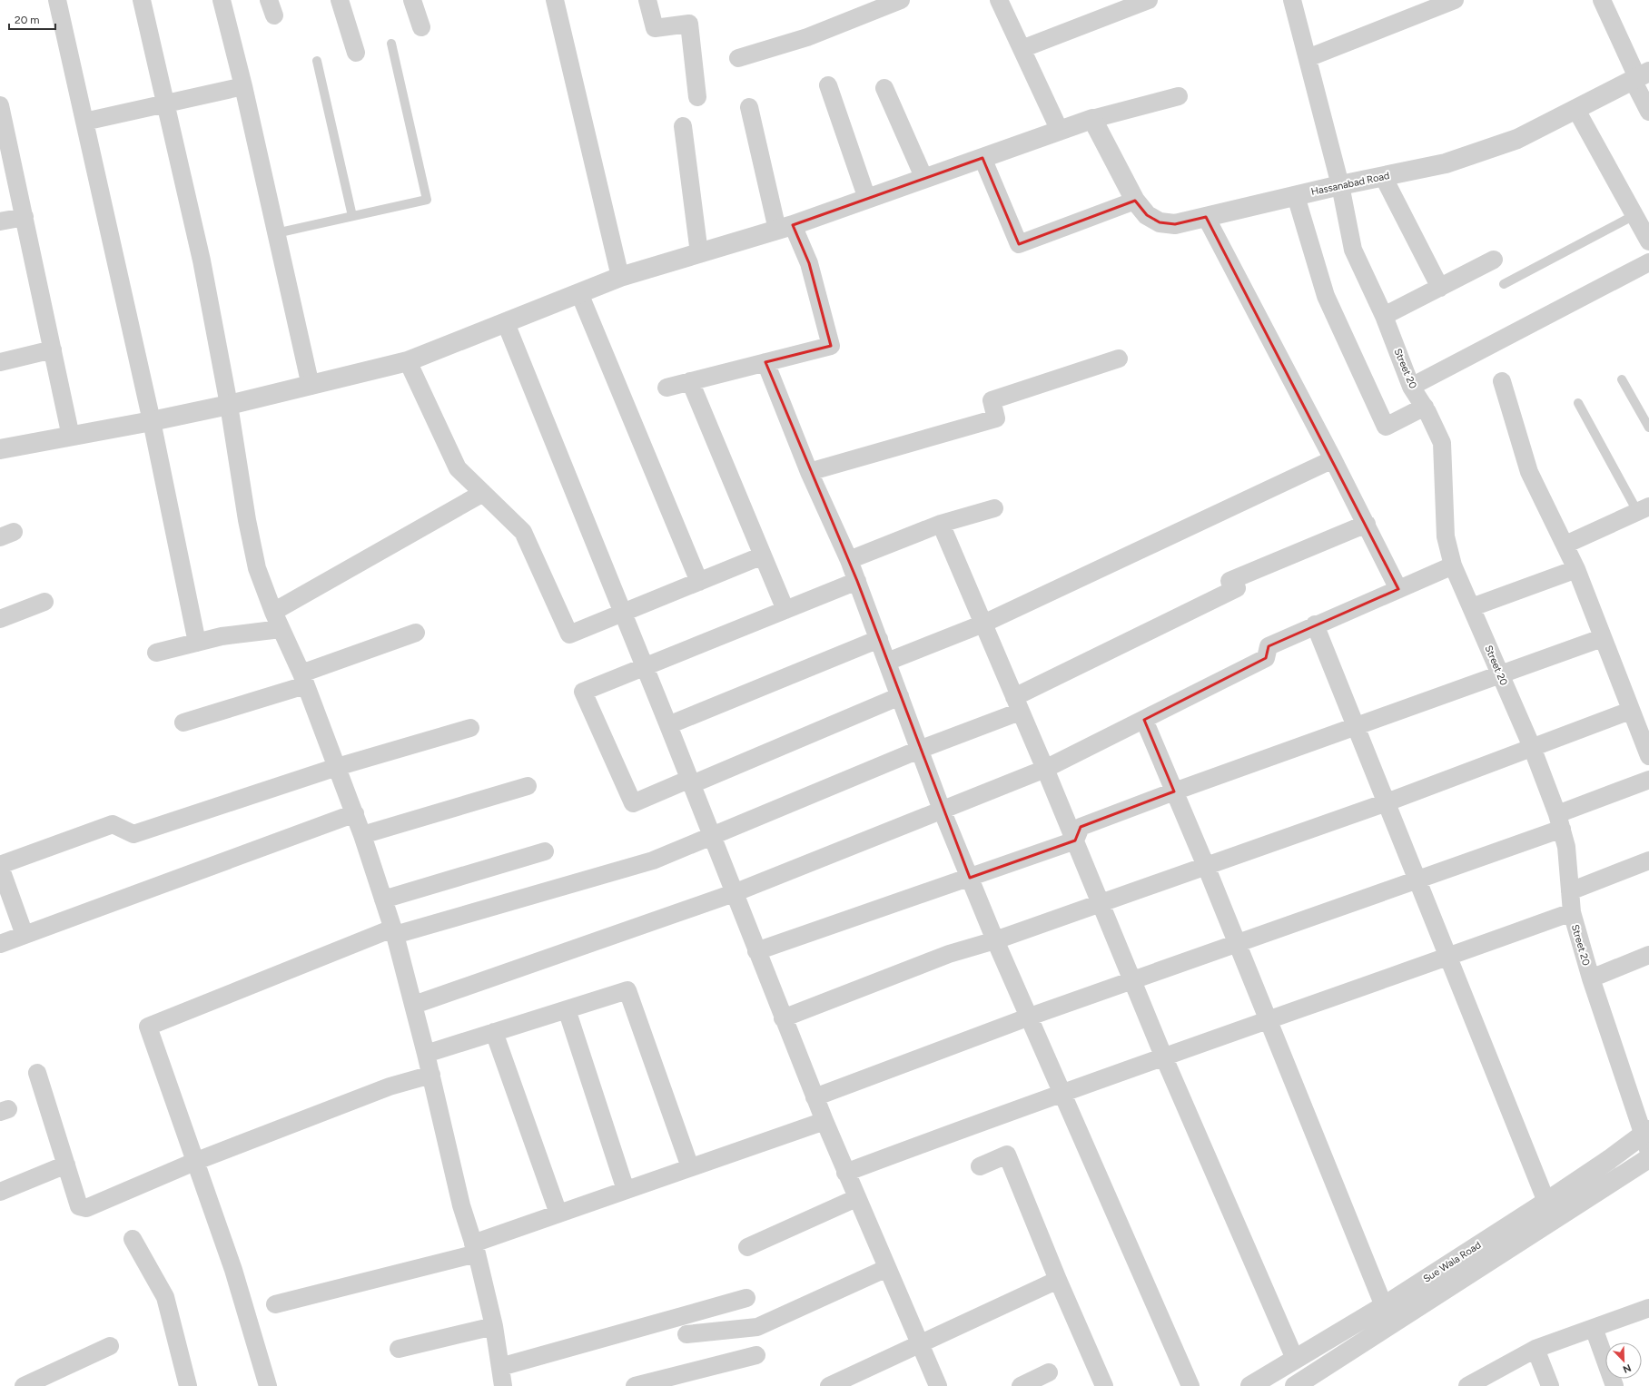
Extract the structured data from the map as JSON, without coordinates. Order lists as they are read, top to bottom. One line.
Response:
{"streets":{"street":["Hassanabad Road","Street 20","Sue Wala Road"]},"crossings":[["Hassanabad Road","Street 20"],["Street 20","Sue Wala Road"]],"scale_bar":"20 m","north":"bottom right"}
